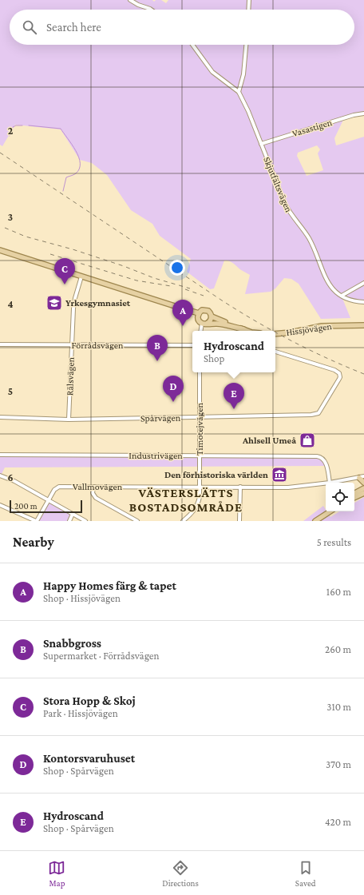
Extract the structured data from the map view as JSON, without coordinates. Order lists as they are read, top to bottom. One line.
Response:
{"streets":{"main road":["Hissjövägen"],"street":["Vasastigen","Skjutfältsvägen","Förrådsvägen","Rälsvägen","Spårvägen","Timotejvägen","Industrivägen","Vallmovägen"]},"crossings":[["Vasastigen","Skjutfältsvägen"],["Förrådsvägen","Rälsvägen"],["Rälsvägen","Spårvägen"],["Spårvägen","Timotejvägen"],["Timotejvägen","Industrivägen"],["Timotejvägen","Vallmovägen"],["Industrivägen","Vallmovägen"]],"districts":["VÄSTERSLÄTTS BOSTADSOMRÅDE"],"places":{"school or university":["Yrkesgymnasiet"],"shop":["Ahlsell Umeå"],"museum":["Den förhistoriska världen"]},"scale_bar":"200 m","page":{"search":"Search here","pins":["C","A","B","D","E"],"popup":["Hydroscand","Shop"],"scale":"200 m","heading":["Nearby","5 results"],"list":[{"mark":"A","name":"Happy Homes färg & tapet","note":"Shop · Hissjövägen","value":"160 m"},{"mark":"B","name":"Snabbgross","note":"Supermarket · Förrådsvägen","value":"260 m"},{"mark":"C","name":"Stora Hopp & Skoj","note":"Park · Hissjövägen","value":"310 m"},{"mark":"D","name":"Kontorsvaruhuset","note":"Shop · Spårvägen","value":"370 m"},{"mark":"E","name":"Hydroscand","note":"Shop · Spårvägen","value":"420 m"}],"nav":["Map","Directions","Saved"]},"grid":{"rows":["2","3","4","5","6"]}}
